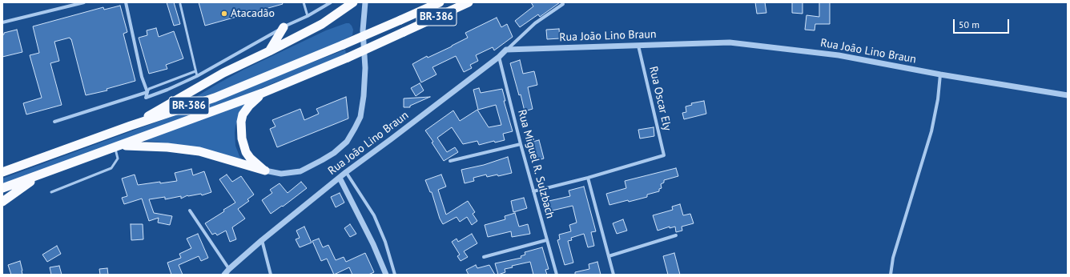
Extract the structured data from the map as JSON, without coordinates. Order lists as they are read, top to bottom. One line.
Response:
{"streets":{"highway":["BR-386"],"street":["Rua João Lino Braun","Rua Oscar Ely","Rua Miguel R. Sulzbach"]},"crossings":[["Rua João Lino Braun","Rua Oscar Ely"],["Rua João Lino Braun","Rua Miguel R. Sulzbach"]],"places":["Atacadão"],"scale_bar":"50 m"}
